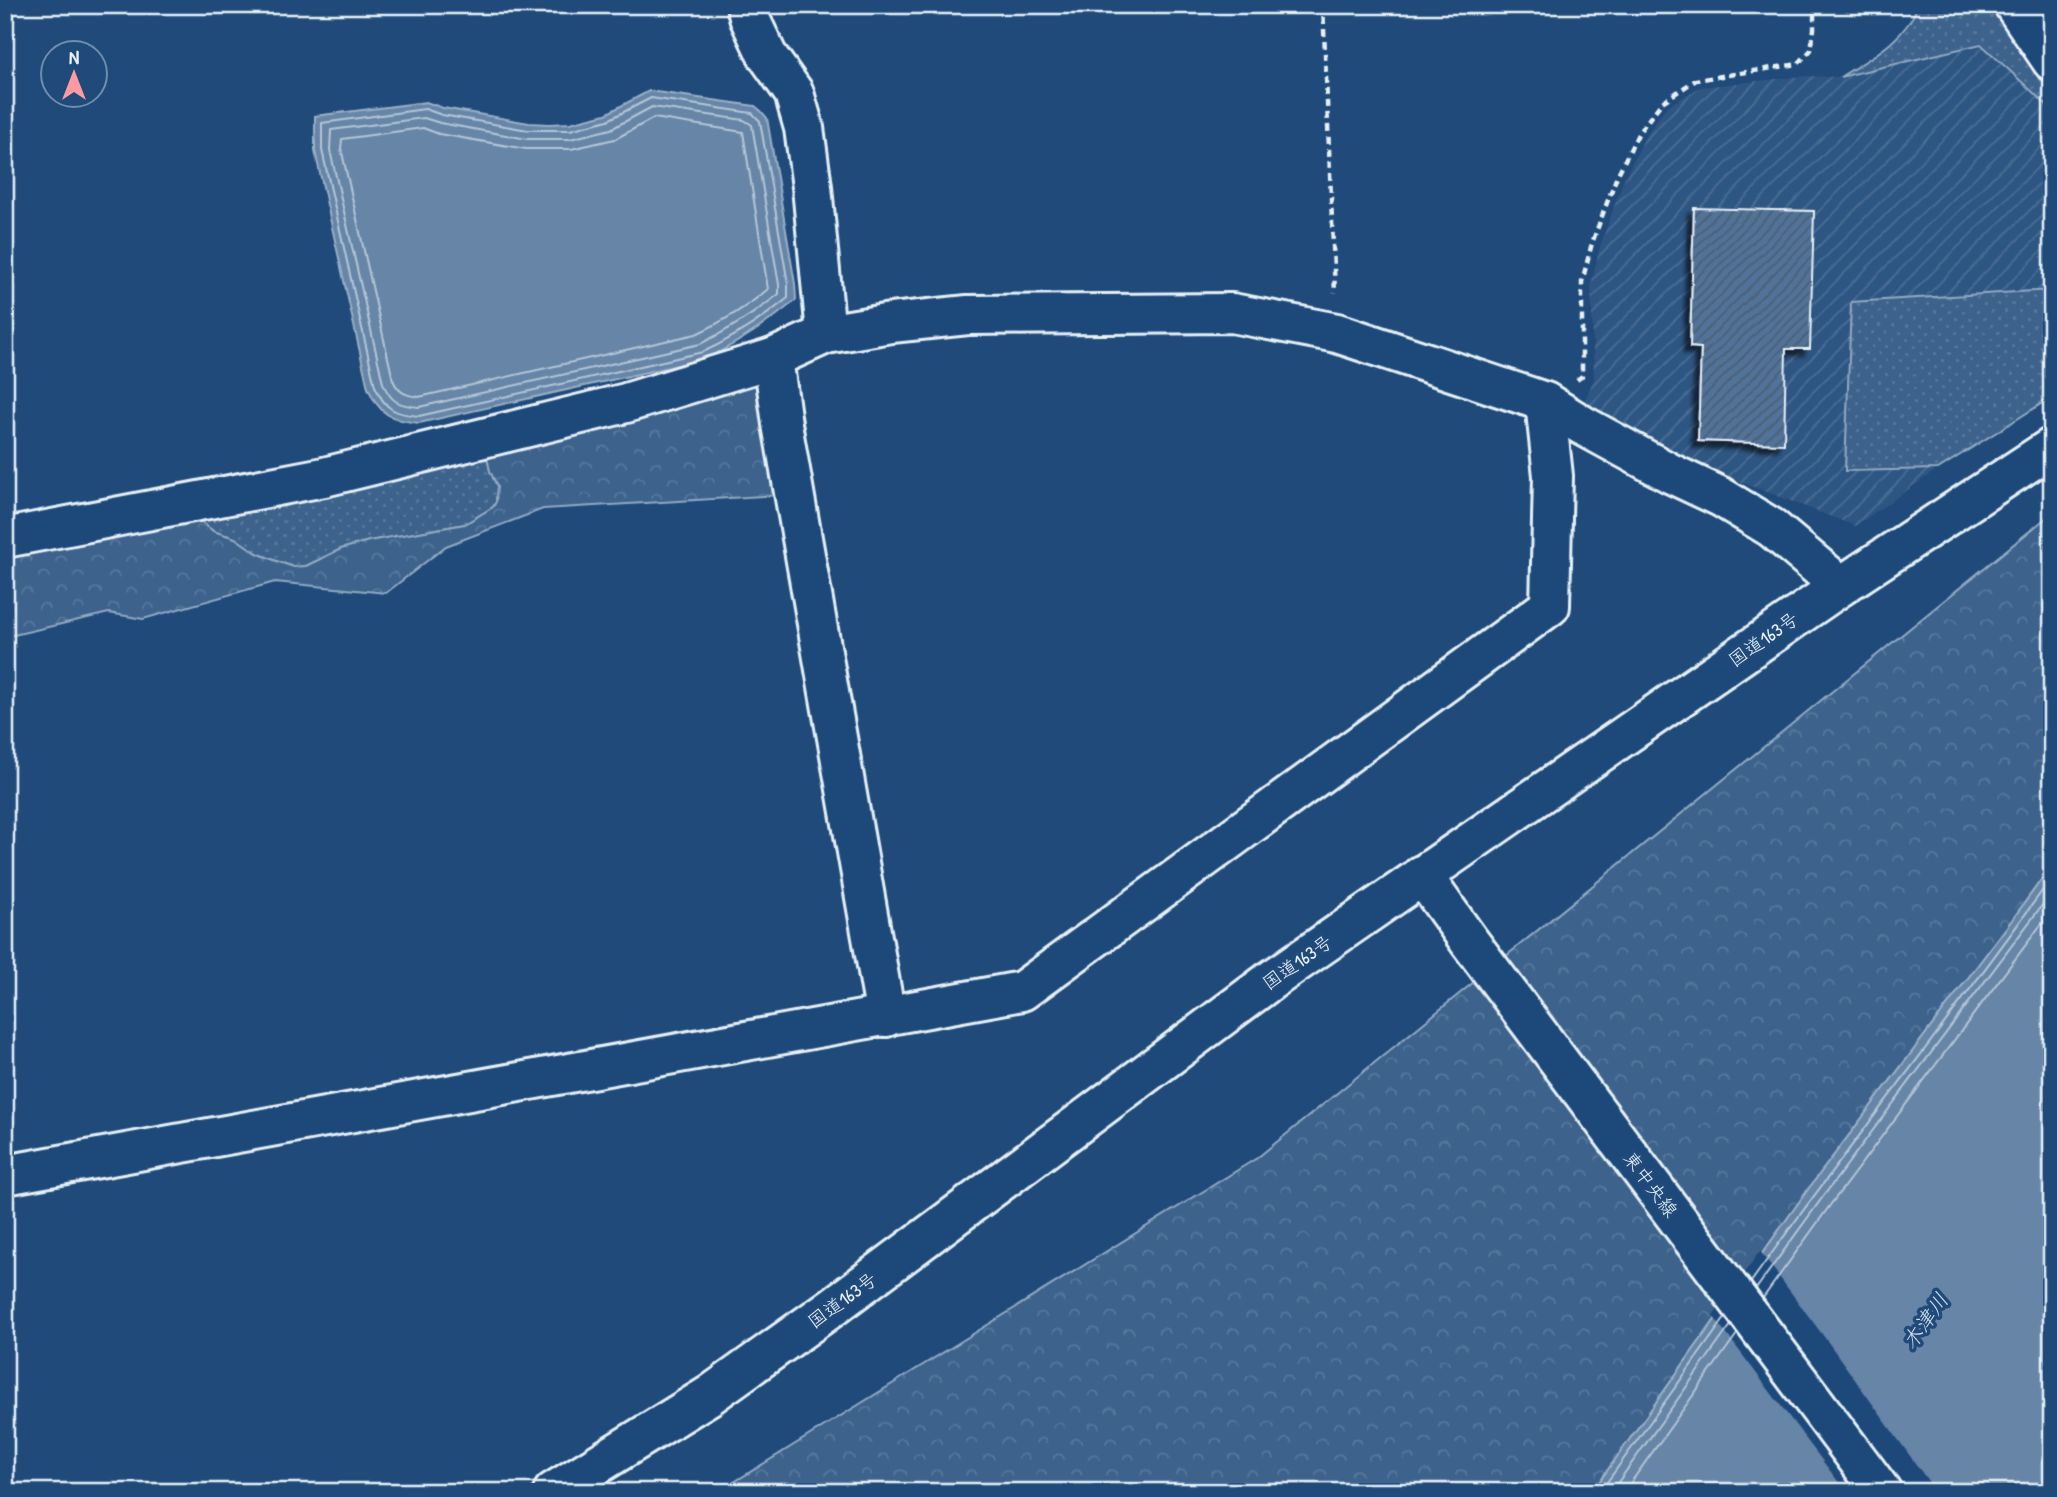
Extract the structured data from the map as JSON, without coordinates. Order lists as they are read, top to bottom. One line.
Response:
{"streets":{"main road":["国道163号","東中央線"]},"crossings":[["国道163号","東中央線"]],"water":["木津川"],"north":"top"}
